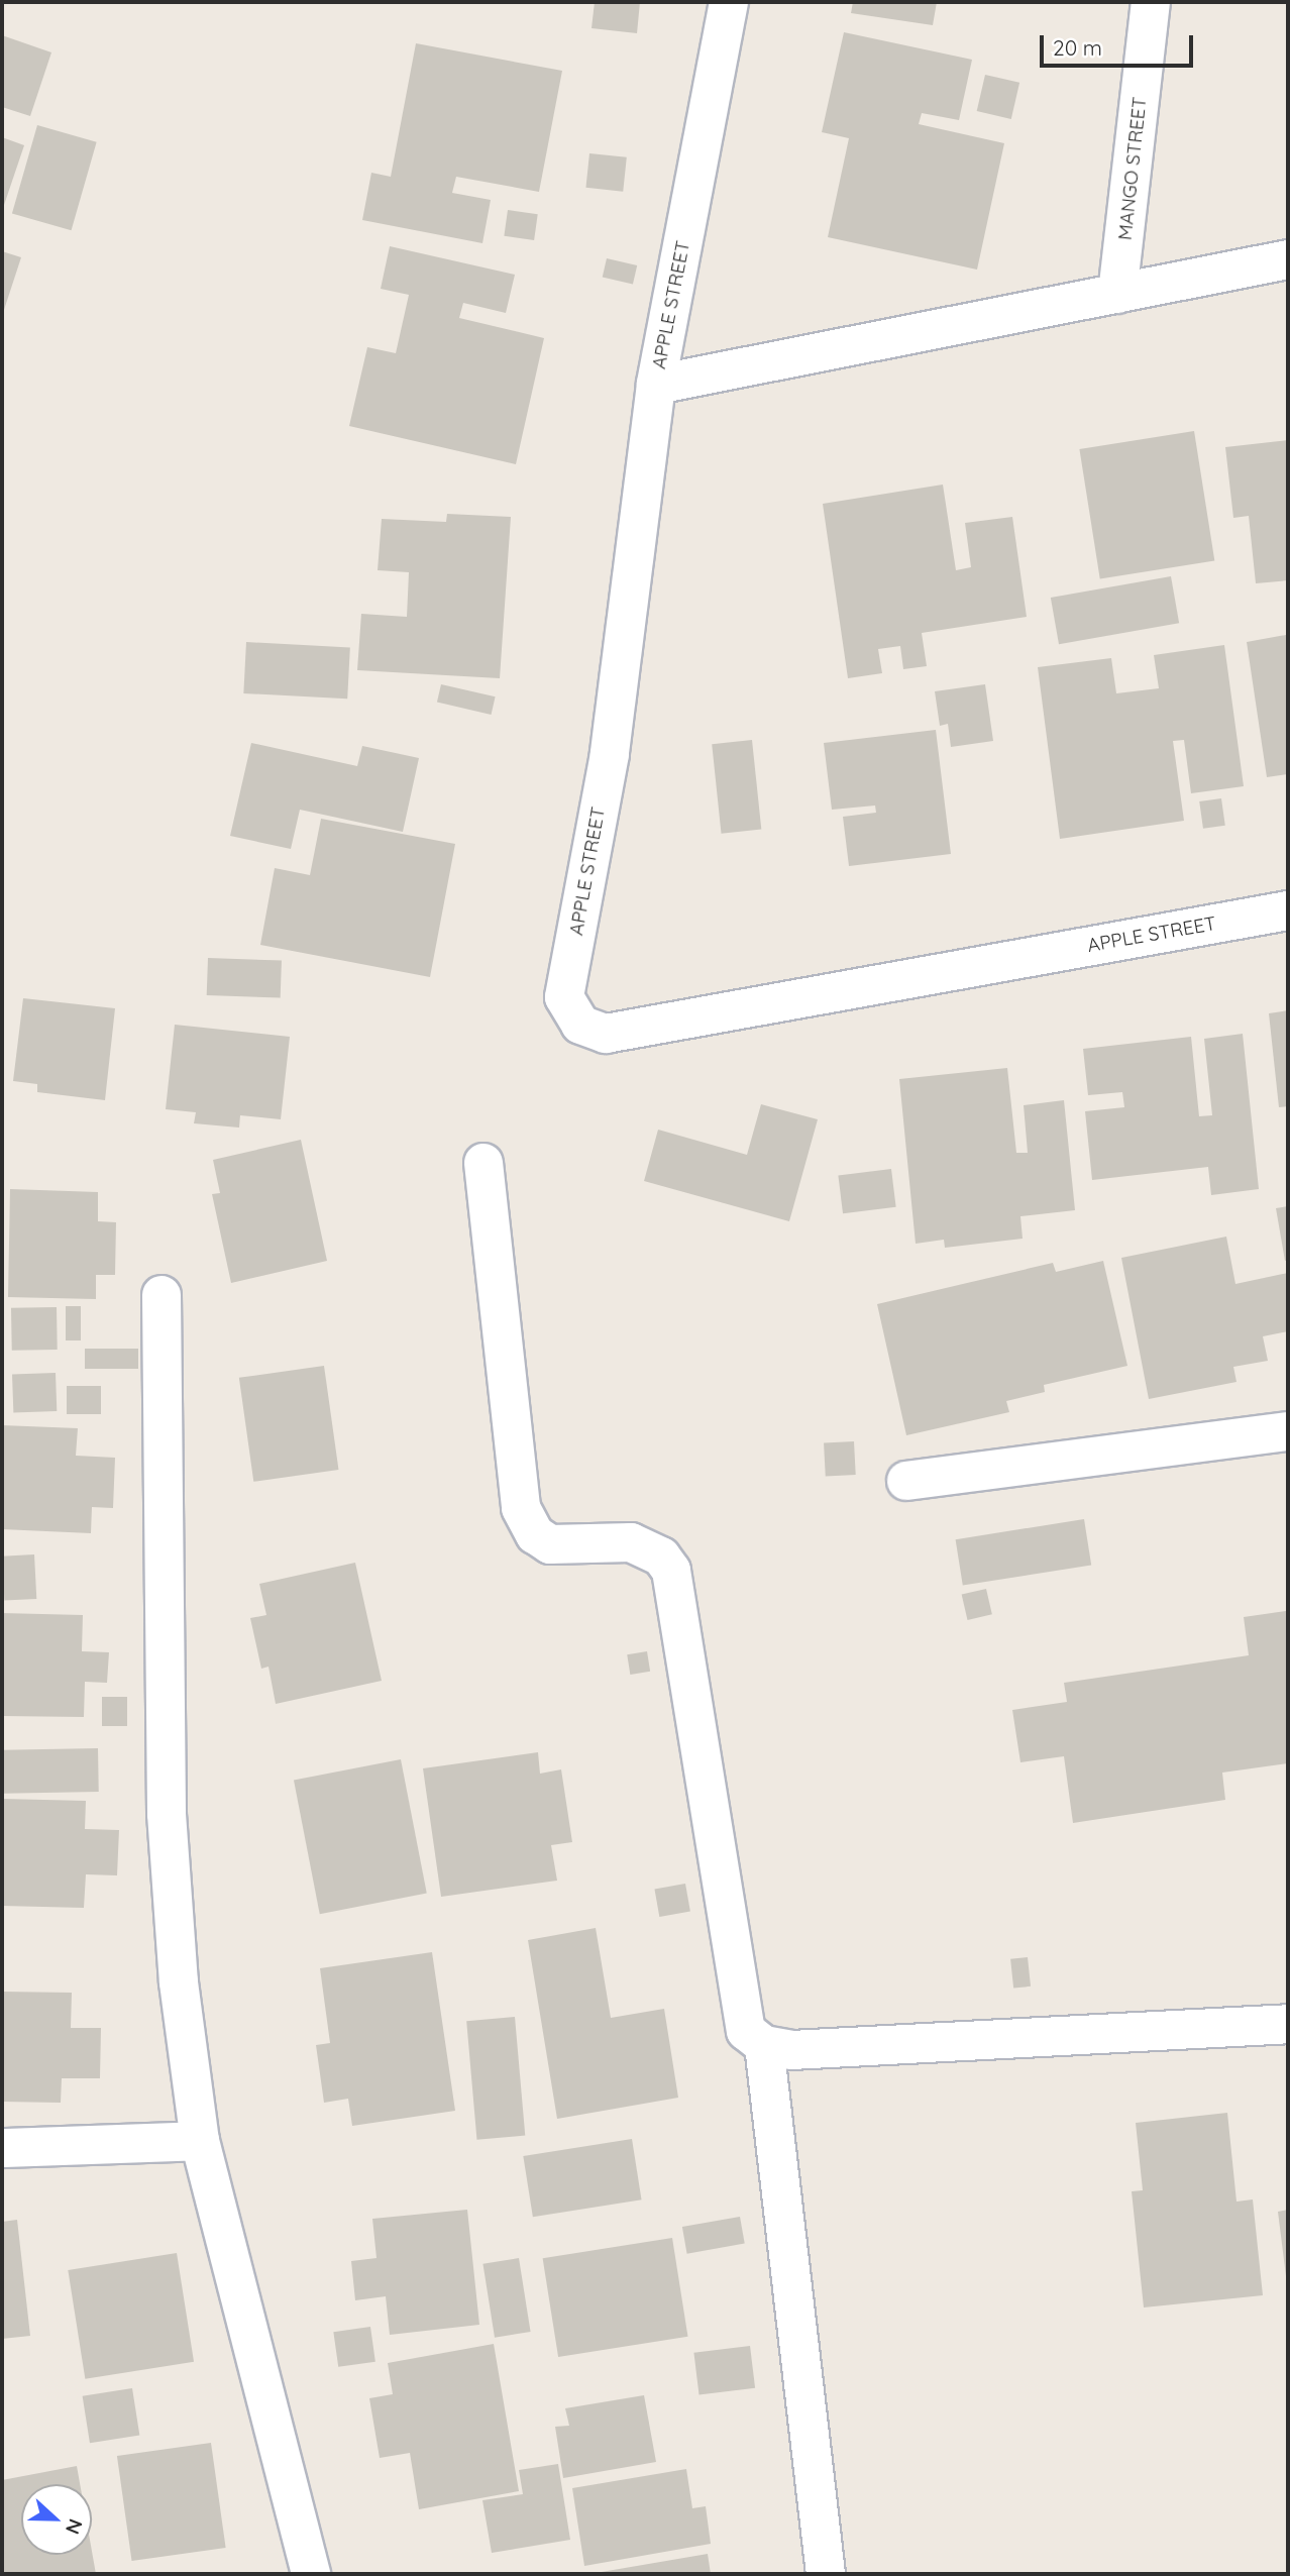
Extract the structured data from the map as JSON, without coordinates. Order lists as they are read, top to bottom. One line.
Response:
{"streets":{"street":["MANGO STREET","APPLE STREET"]},"scale_bar":"20 m","north":"right"}
